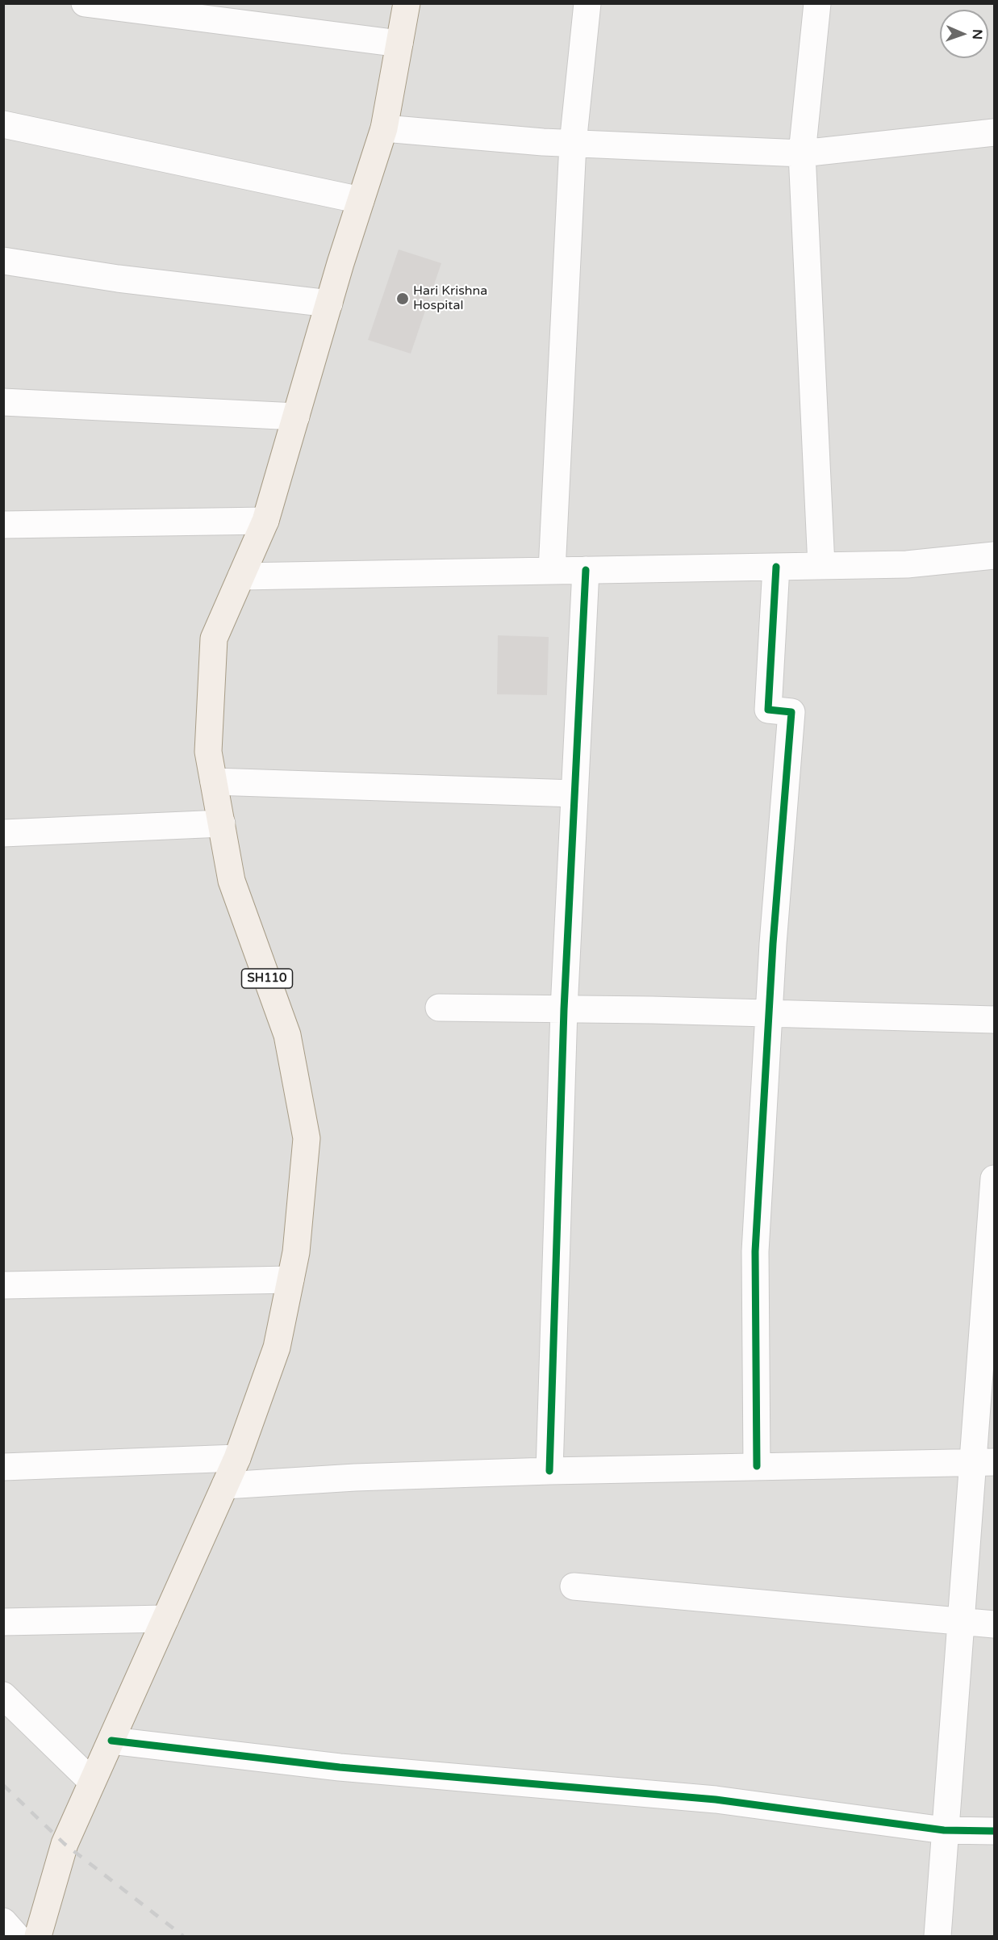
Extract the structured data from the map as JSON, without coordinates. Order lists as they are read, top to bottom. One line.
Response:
{"streets":{"main road":["SH110"]},"places":["Hari Krishna Hospital"],"north":"right"}
